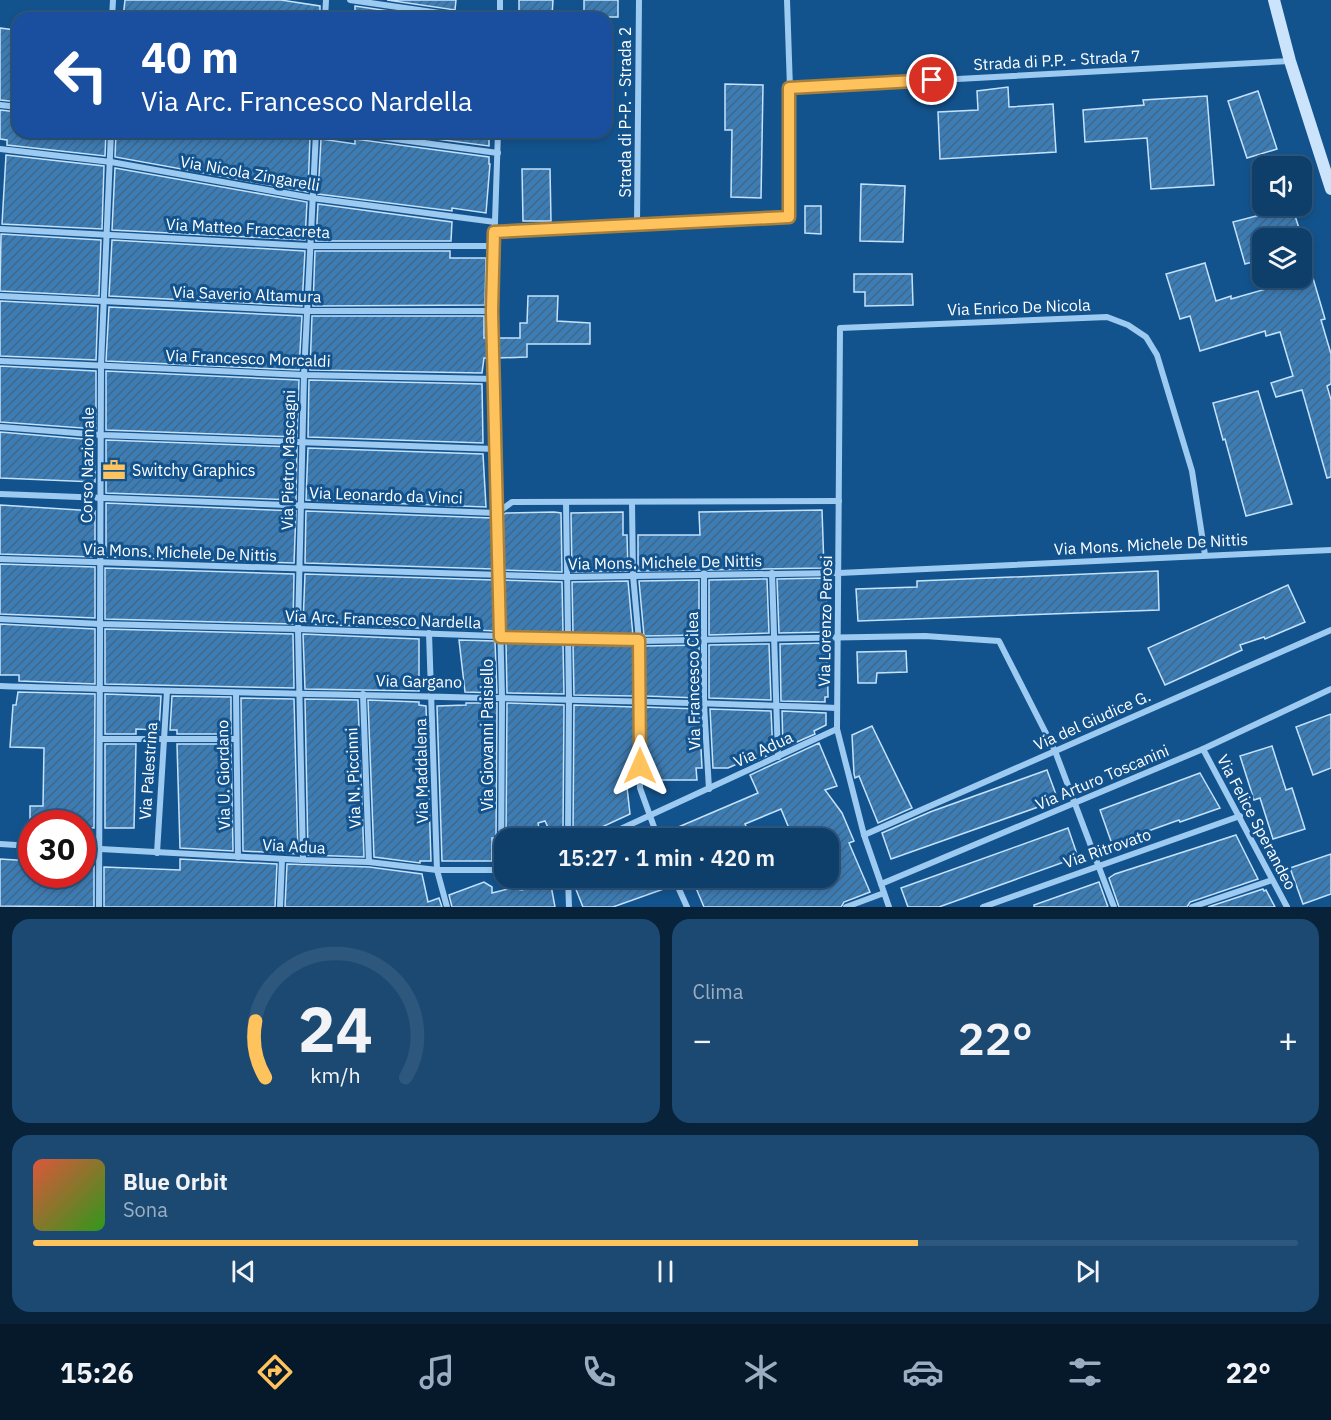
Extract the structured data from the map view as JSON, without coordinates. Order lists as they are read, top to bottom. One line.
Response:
{"streets":{"street":["Strada di P.P. - Strada 7","Strada di P-P. - Strada 2","Via Nicola Zingarelli","Via Matteo Fraccacreta","Via Saverio Altamura","Via Enrico De Nicola","Via Francesco Morcaldi","Via Pietro Mascagni","Corso Nazionale","Via Leonardo da Vinci","Via Mons. Michele De Nittis","Via Arc. Francesco Nardella","Via Lorenzo Perosi","Via Gargano","Via Francesco Cilea","Via del Giudice G.","Via Giovanni Paisiello","Via Adua","Via Palestrina","Via Maddalena","Via U. Giordano","Via Arturo Toscanini","Via N. Piccinni","Via Felice Sperandeo","Via Ritrovato"]},"crossings":[["Via Nicola Zingarelli","Via Pietro Mascagni"],["Via Nicola Zingarelli","Corso Nazionale"],["Via Nicola Zingarelli","Via Giovanni Paisiello"],["Via Matteo Fraccacreta","Via Pietro Mascagni"],["Via Matteo Fraccacreta","Corso Nazionale"],["Via Matteo Fraccacreta","Via Giovanni Paisiello"],["Via Saverio Altamura","Via Pietro Mascagni"],["Via Saverio Altamura","Corso Nazionale"],["Via Saverio Altamura","Via Giovanni Paisiello"],["Via Enrico De Nicola","Via Mons. Michele De Nittis"],["Via Enrico De Nicola","Via Lorenzo Perosi"],["Via Francesco Morcaldi","Via Pietro Mascagni"],["Via Francesco Morcaldi","Corso Nazionale"],["Via Francesco Morcaldi","Via Giovanni Paisiello"],["Via Pietro Mascagni","Via Leonardo da Vinci"],["Via Pietro Mascagni","Via Mons. Michele De Nittis"],["Via Pietro Mascagni","Via Arc. Francesco Nardella"],["Via Pietro Mascagni","Via Gargano"],["Via Pietro Mascagni","Via Adua"],["Corso Nazionale","Via Leonardo da Vinci"],["Corso Nazionale","Via Mons. Michele De Nittis"],["Corso Nazionale","Via Arc. Francesco Nardella"],["Corso Nazionale","Via Gargano"],["Corso Nazionale","Via Adua"],["Via Leonardo da Vinci","Via Lorenzo Perosi"],["Via Leonardo da Vinci","Via Giovanni Paisiello"],["Via Mons. Michele De Nittis","Via Lorenzo Perosi"],["Via Mons. Michele De Nittis","Via Francesco Cilea"],["Via Mons. Michele De Nittis","Via Giovanni Paisiello"],["Via Arc. Francesco Nardella","Via Lorenzo Perosi"],["Via Arc. Francesco Nardella","Via Francesco Cilea"],["Via Arc. Francesco Nardella","Via del Giudice G."],["Via Arc. Francesco Nardella","Via Giovanni Paisiello"],["Via Arc. Francesco Nardella","Via Maddalena"],["Via Lorenzo Perosi","Via Gargano"],["Via Lorenzo Perosi","Via del Giudice G."],["Via Lorenzo Perosi","Via Adua"],["Via Lorenzo Perosi","Via Arturo Toscanini"],["Via Gargano","Via Francesco Cilea"],["Via Gargano","Via Giovanni Paisiello"],["Via Gargano","Via Palestrina"],["Via Gargano","Via Maddalena"],["Via Gargano","Via U. Giordano"],["Via Gargano","Via N. Piccinni"],["Via Francesco Cilea","Via Adua"],["Via Adua","Via Palestrina"],["Via Adua","Via Maddalena"],["Via Adua","Via U. Giordano"],["Via Adua","Via N. Piccinni"],["Via Arturo Toscanini","Via Felice Sperandeo"],["Via Felice Sperandeo","Via Ritrovato"]],"places":{"office":["Switchy Graphics"]},"page":{"turn":["40 m","Via Arc. Francesco Nardella"],"limit":"30","trip":"15:27 · 1 min · 420 m","tile":"Clima","heat":["−","22°","+"],"song":["Blue Orbit","Sona"],"tabs":["15:26","22°"],"gauge":["24","km/h"]}}
